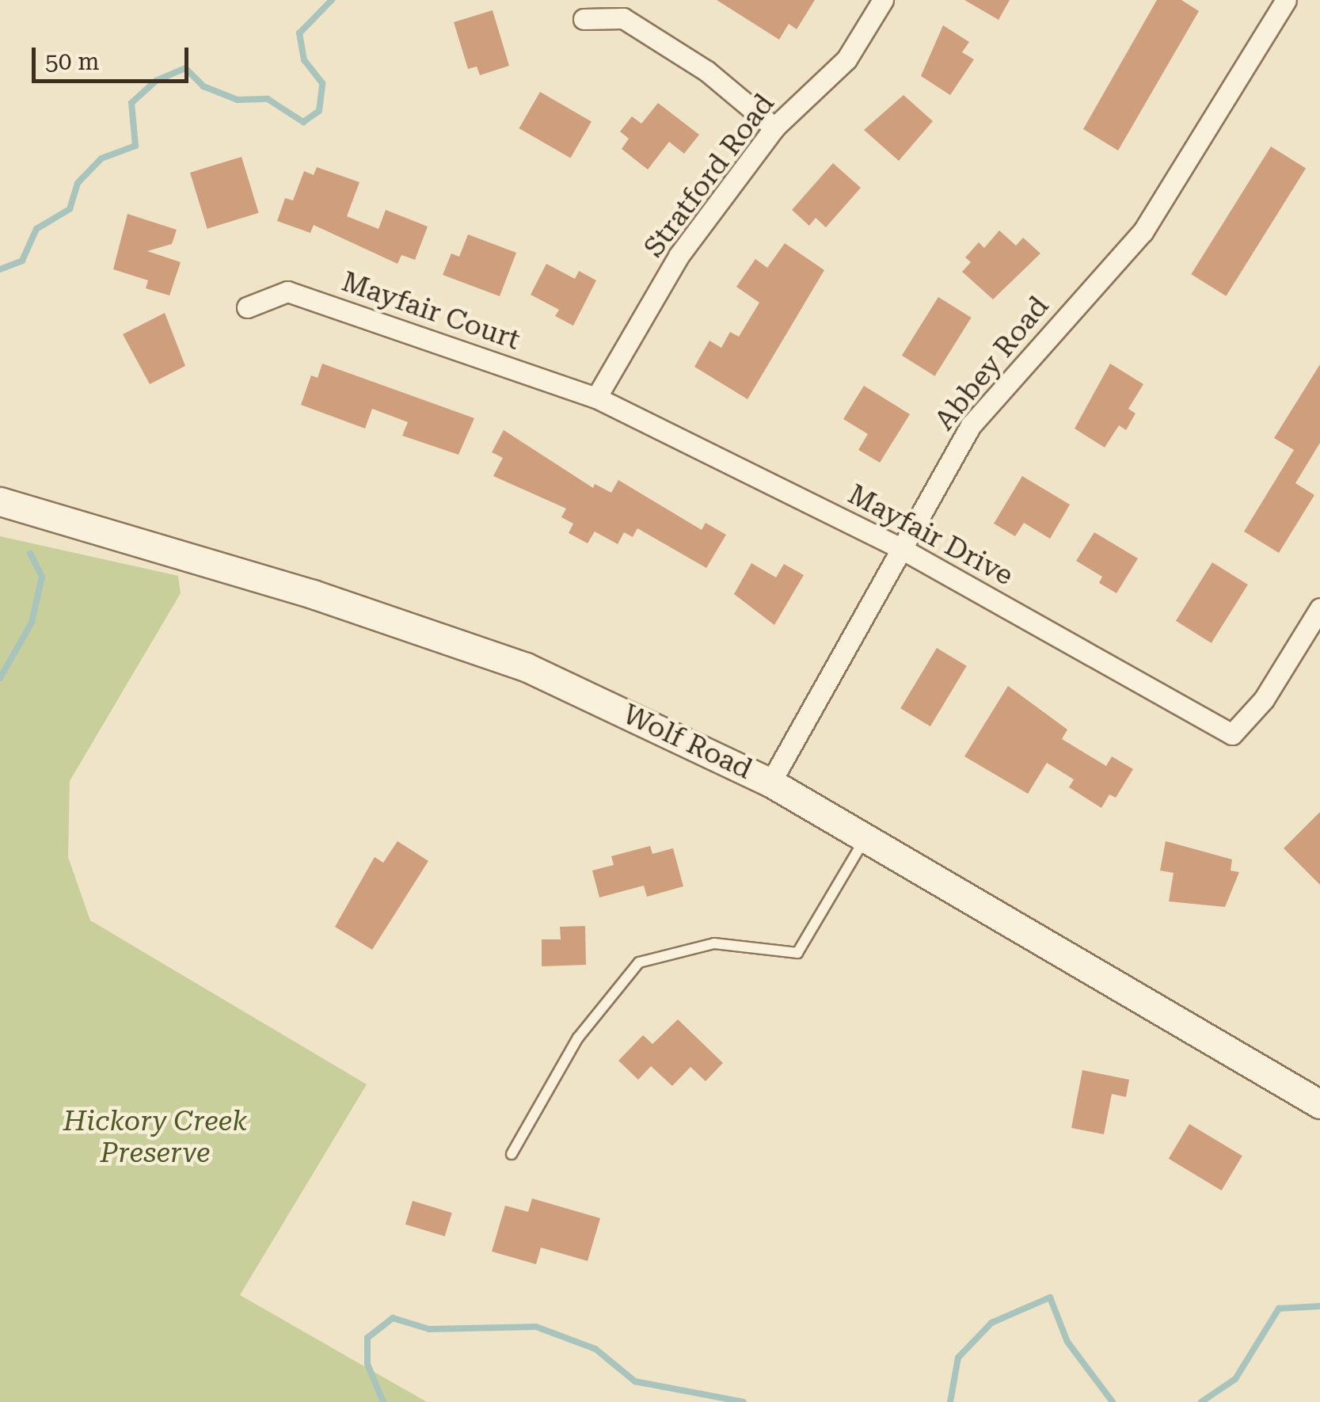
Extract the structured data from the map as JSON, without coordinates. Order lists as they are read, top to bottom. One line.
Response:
{"streets":{"main road":["Wolf Road"],"street":["Stratford Road","Mayfair Court","Abbey Road","Mayfair Drive"]},"crossings":[["Stratford Road","Mayfair Court"],["Stratford Road","Mayfair Drive"],["Mayfair Court","Mayfair Drive"],["Abbey Road","Mayfair Drive"],["Abbey Road","Wolf Road"]],"parks":["Hickory Creek Preserve"],"scale_bar":"50 m"}
